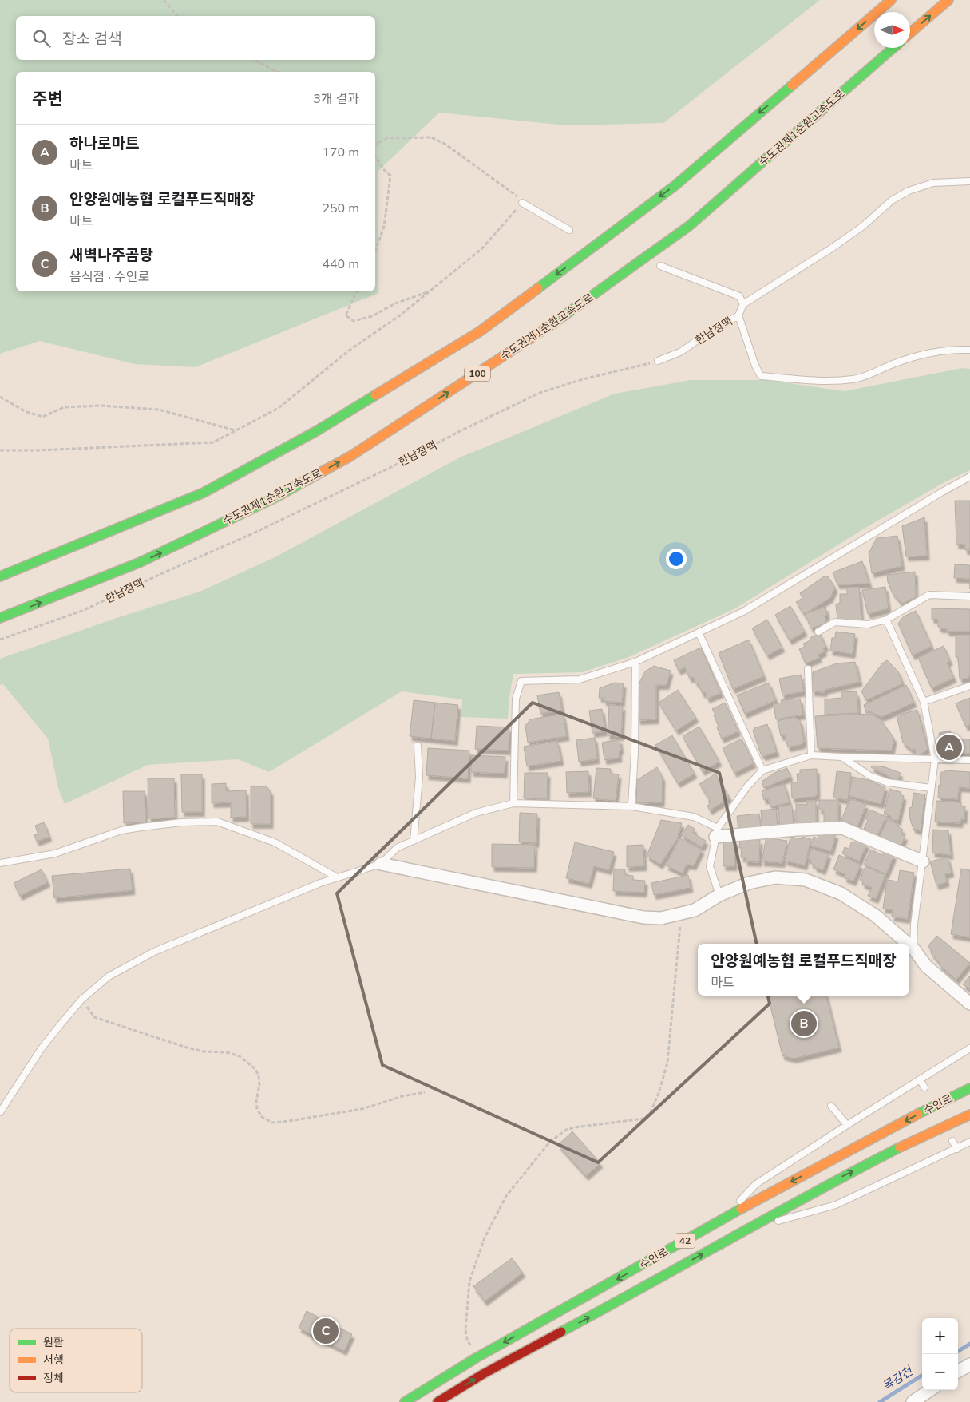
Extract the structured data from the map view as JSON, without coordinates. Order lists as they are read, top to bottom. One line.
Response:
{"streets":{"main road":["수도권제1순환고속도로","100","수인로","42"],"lane":["한남정맥"]},"water":["목감천"],"legend":["원활","서행","정체"],"north":"right","page":{"search":"장소 검색","heading":["주변","3개 결과"],"list":[{"mark":"A","name":"하나로마트","note":"마트","value":"170 m"},{"mark":"B","name":"안양원예농협 로컬푸드직매장","note":"마트","value":"250 m"},{"mark":"C","name":"새벽나주곰탕","note":"음식점 · 수인로","value":"440 m"}],"pins":["A","B","C"],"popup":["안양원예농협 로컬푸드직매장","마트"],"map_buttons":["+","−"]}}
